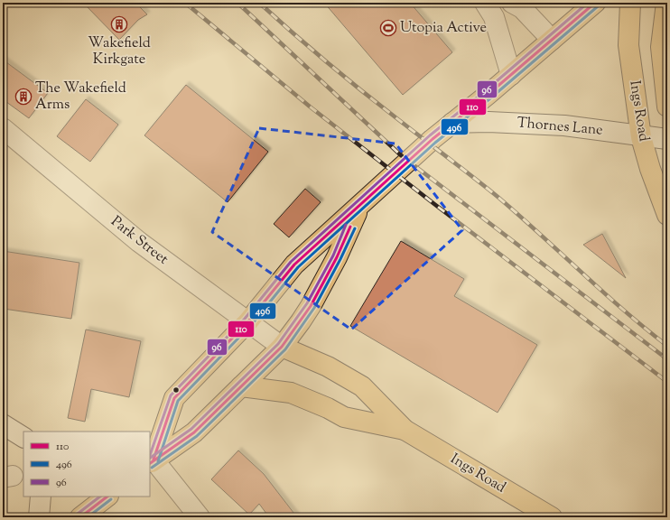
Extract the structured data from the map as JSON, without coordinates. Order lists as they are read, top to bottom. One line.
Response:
{"streets":{"highway":["Ings Road"],"street":["Thornes Lane","Park Street"]},"crossings":[["Ings Road","Thornes Lane"],["Ings Road","Park Street"]],"places":{"building":["Wakefield Kirkgate","The Wakefield Arms"],"sports":["Utopia Active"]},"lines":["transit line 110","transit line 96","transit line 496"],"legend":["110","496","96"]}
